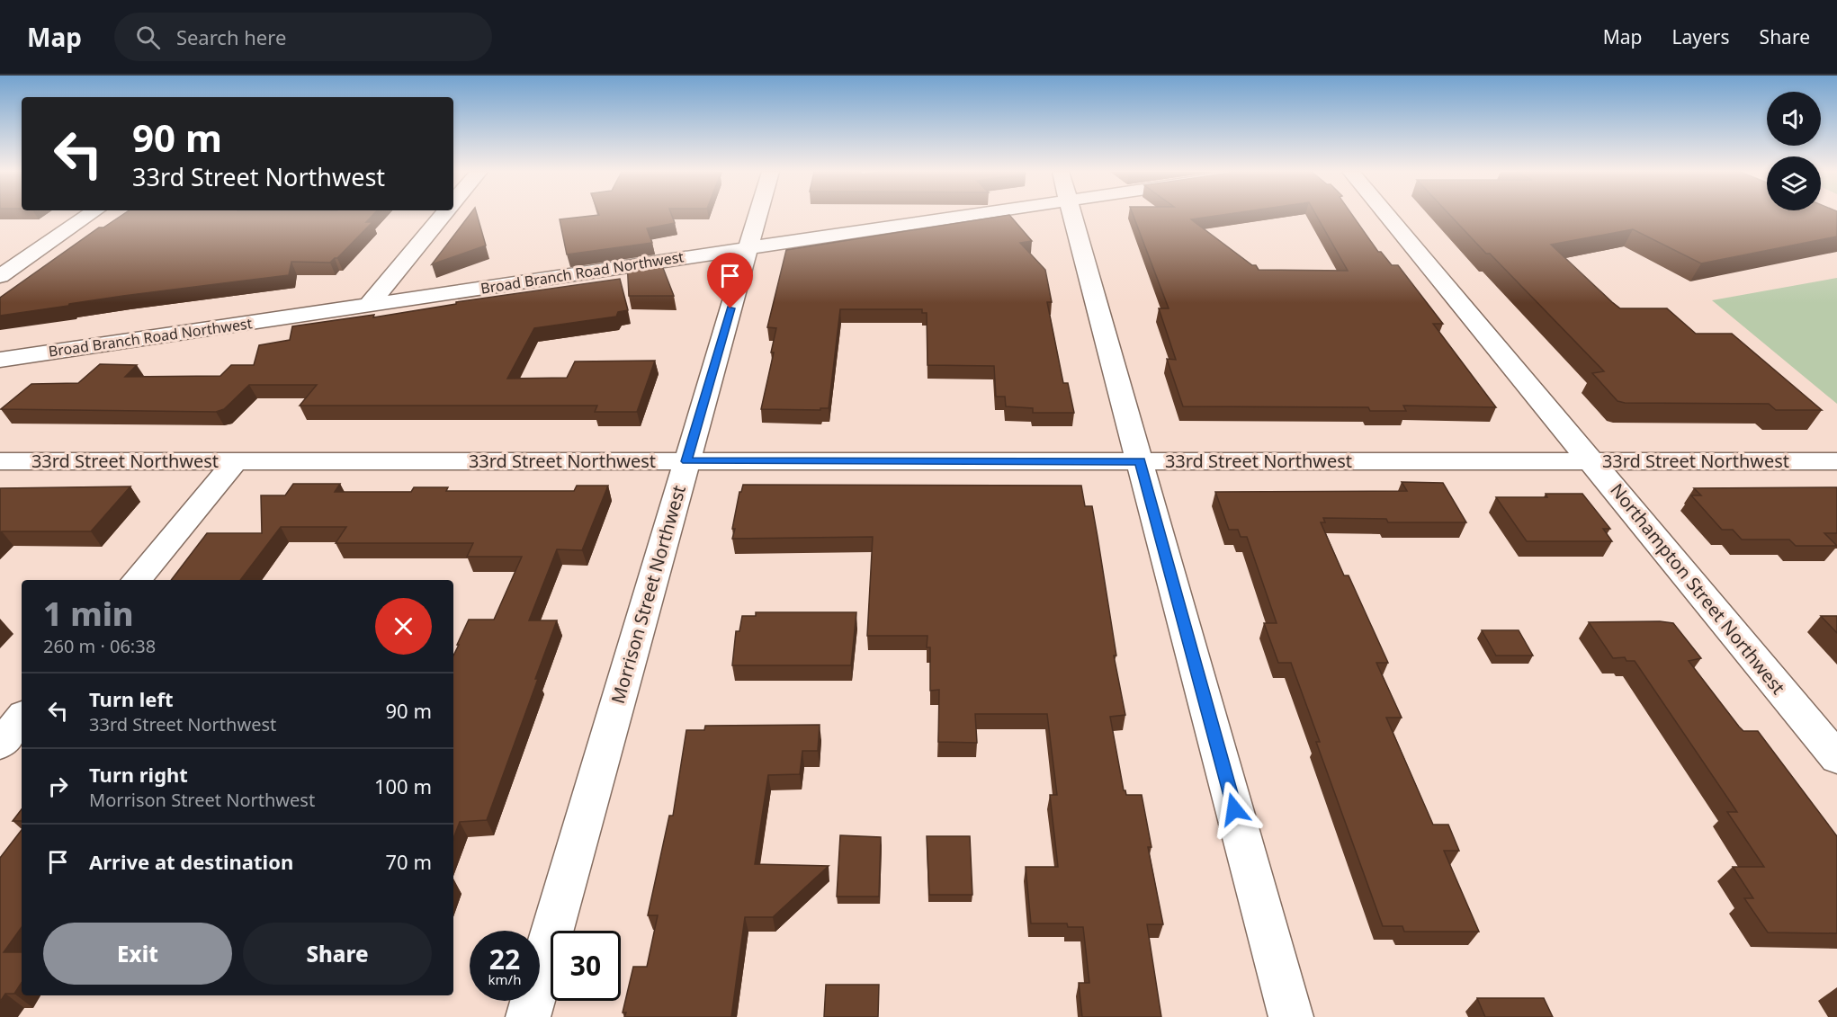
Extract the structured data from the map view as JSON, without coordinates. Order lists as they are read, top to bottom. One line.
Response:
{"streets":{"street":["Broad Branch Road Northwest","33rd Street Northwest","Northampton Street Northwest","Morrison Street Northwest"]},"crossings":[["Broad Branch Road Northwest","Morrison Street Northwest"],["33rd Street Northwest","Northampton Street Northwest"],["33rd Street Northwest","Morrison Street Northwest"]],"page":{"header":"Map","search":"Search here","nav":["Map","Layers","Share"],"turn":["90 m","33rd Street Northwest"],"heading":["1 min","260 m · 06:38"],"list":[{"name":"Turn left","note":"33rd Street Northwest","value":"90 m"},{"name":"Turn right","note":"Morrison Street Northwest","value":"100 m"},{"name":"Arrive at destination","value":"70 m"}],"buttons":["Exit","Share"],"speed":"22 km/h","limit":"30"}}
